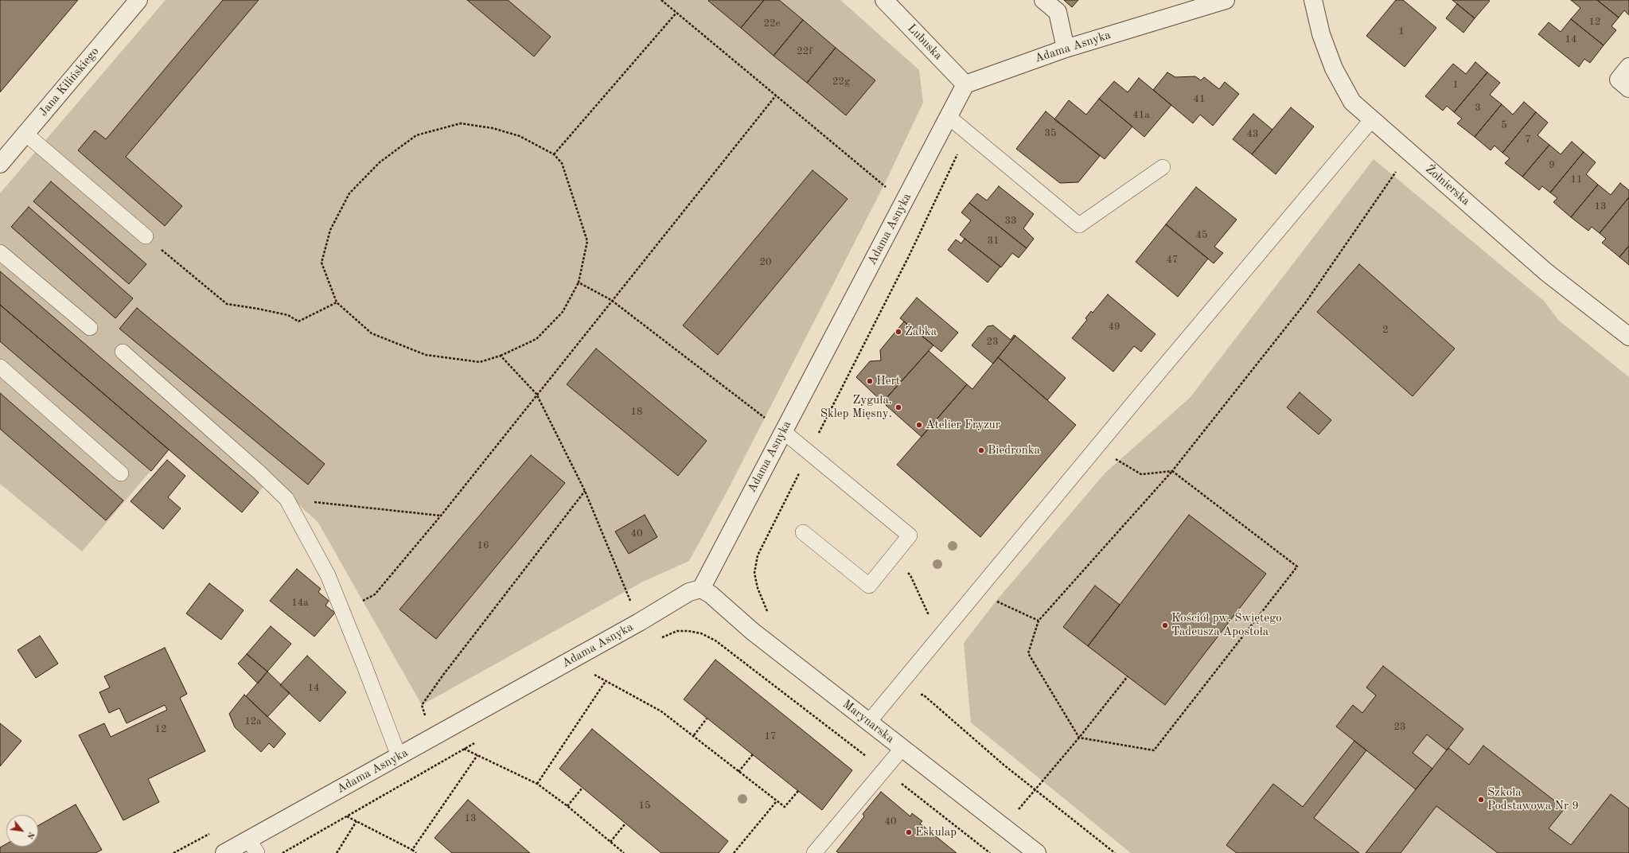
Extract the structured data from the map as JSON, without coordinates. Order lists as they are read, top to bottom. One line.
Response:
{"streets":{"street":["Lubuska","Adama Asnyka","Jana Kilińskiego","Żołnierska","Marynarska"]},"crossings":[["Lubuska","Adama Asnyka"],["Adama Asnyka","Marynarska"]],"places":["Żabka","Hert","Zyguła. Sklep Mięsny.","Atelier Fryzur","Biedronka","Kościół pw. Świętego Tadeusza Apostoła","Szkoła Podstawowa Nr 9","Eskulap"],"house_numbers":["12","22e","1","14","22f","22g","1","41","3","41a","5","35","43","7","9","11","13","33","45","31","47","20","49","2","23","18","40","16","14a","14","12a","23","12","17","15","13","40"],"north":"bottom right"}
